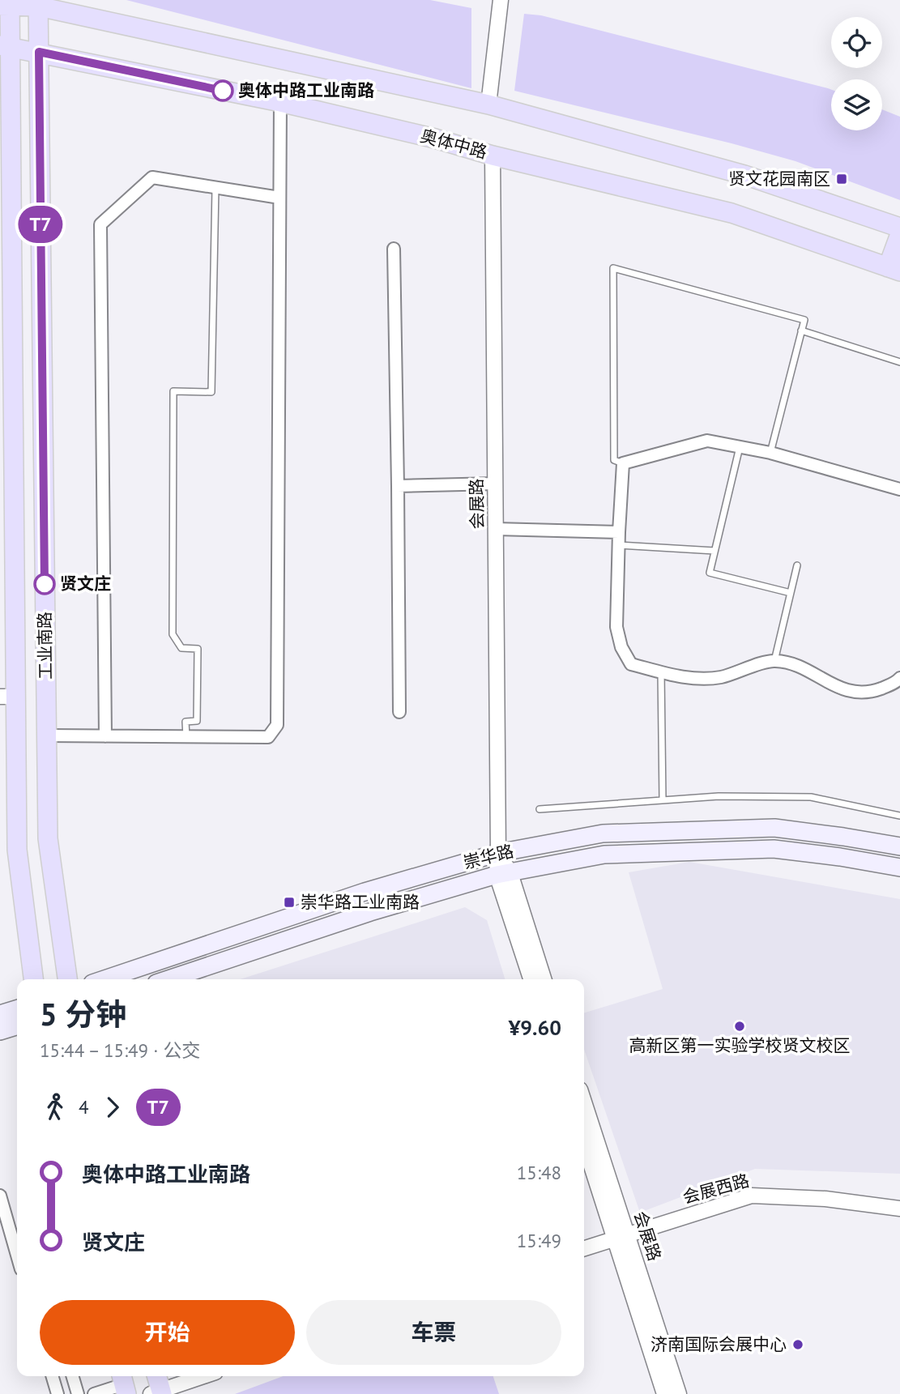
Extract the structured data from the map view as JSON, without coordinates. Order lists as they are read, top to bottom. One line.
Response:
{"streets":{"main road":["奥体中路","工业南路","崇华路"],"street":["会展路","会展西路"]},"crossings":[["奥体中路","会展路"],["奥体中路","工业南路"],["会展路","崇华路"],["会展路","会展西路"]],"places":{"other":["奥体中路工业南路","贤文庄","高新区第一实验学校贤文校区","济南国际会展中心"],"transit":["贤文花园南区","崇华路工业南路"]},"lines":["bus line T7"],"page":{"on_map":"T7","heading":["5 分钟","15:44 – 15:49 · 公交","¥9.60"],"legs":["4","T7"],"list":[{"name":"奥体中路工业南路","value":"15:48"},{"name":"贤文庄","value":"15:49"}],"buttons":["开始","车票"]}}
